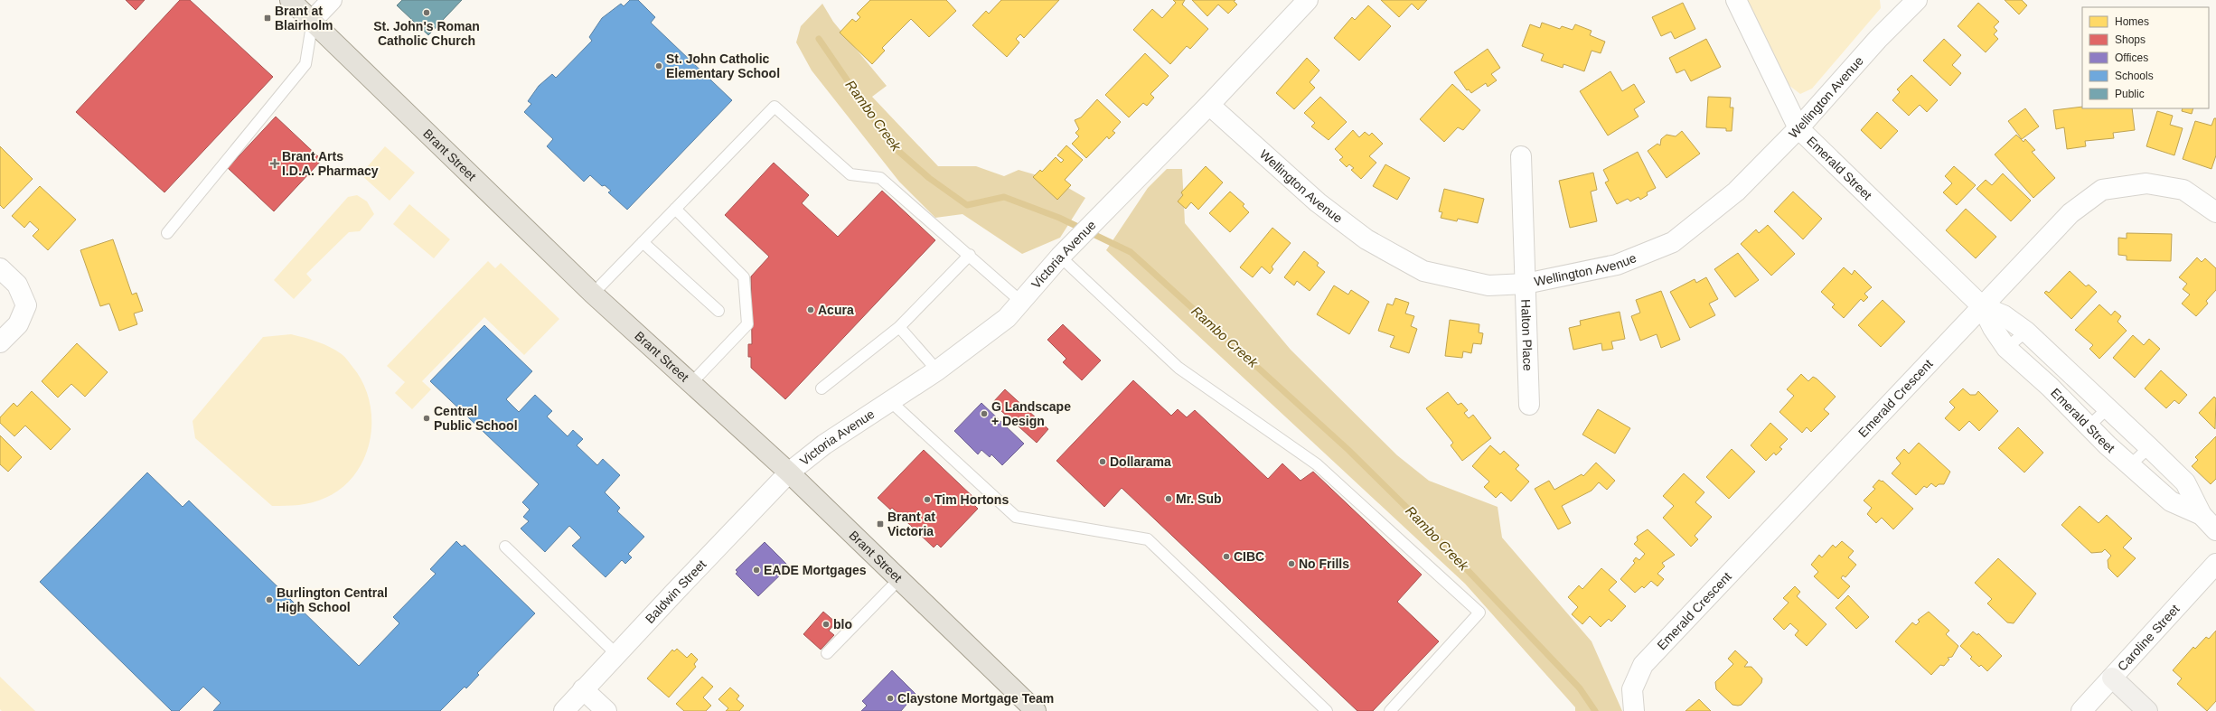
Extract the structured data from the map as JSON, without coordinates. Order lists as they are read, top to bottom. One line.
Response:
{"streets":{"main road":["Brant Street"],"street":["Wellington Avenue","Emerald Street","Victoria Avenue","Halton Place","Emerald Crescent","Baldwin Street","Caroline Street"]},"crossings":[["Wellington Avenue","Emerald Street"],["Wellington Avenue","Victoria Avenue"],["Wellington Avenue","Halton Place"],["Brant Street","Victoria Avenue"],["Brant Street","Baldwin Street"],["Emerald Street","Emerald Crescent"],["Victoria Avenue","Baldwin Street"]],"water":["Rambo Creek"],"places":{"other":["St. John's Roman Catholic Church","St. John Catholic Elementary School","Acura","G Landscape + Design","Central Public School","Dollarama","Mr. Sub","Tim Hortons","CIBC","No Frills","EADE Mortgages","Burlington Central High School","blo","Claystone Mortgage Team"],"transit":["Brant at Blairholm","Brant at Victoria"],"health":["Brant Arts I.D.A. Pharmacy"]},"legend":["Homes","Shops","Offices","Schools","Public"]}
